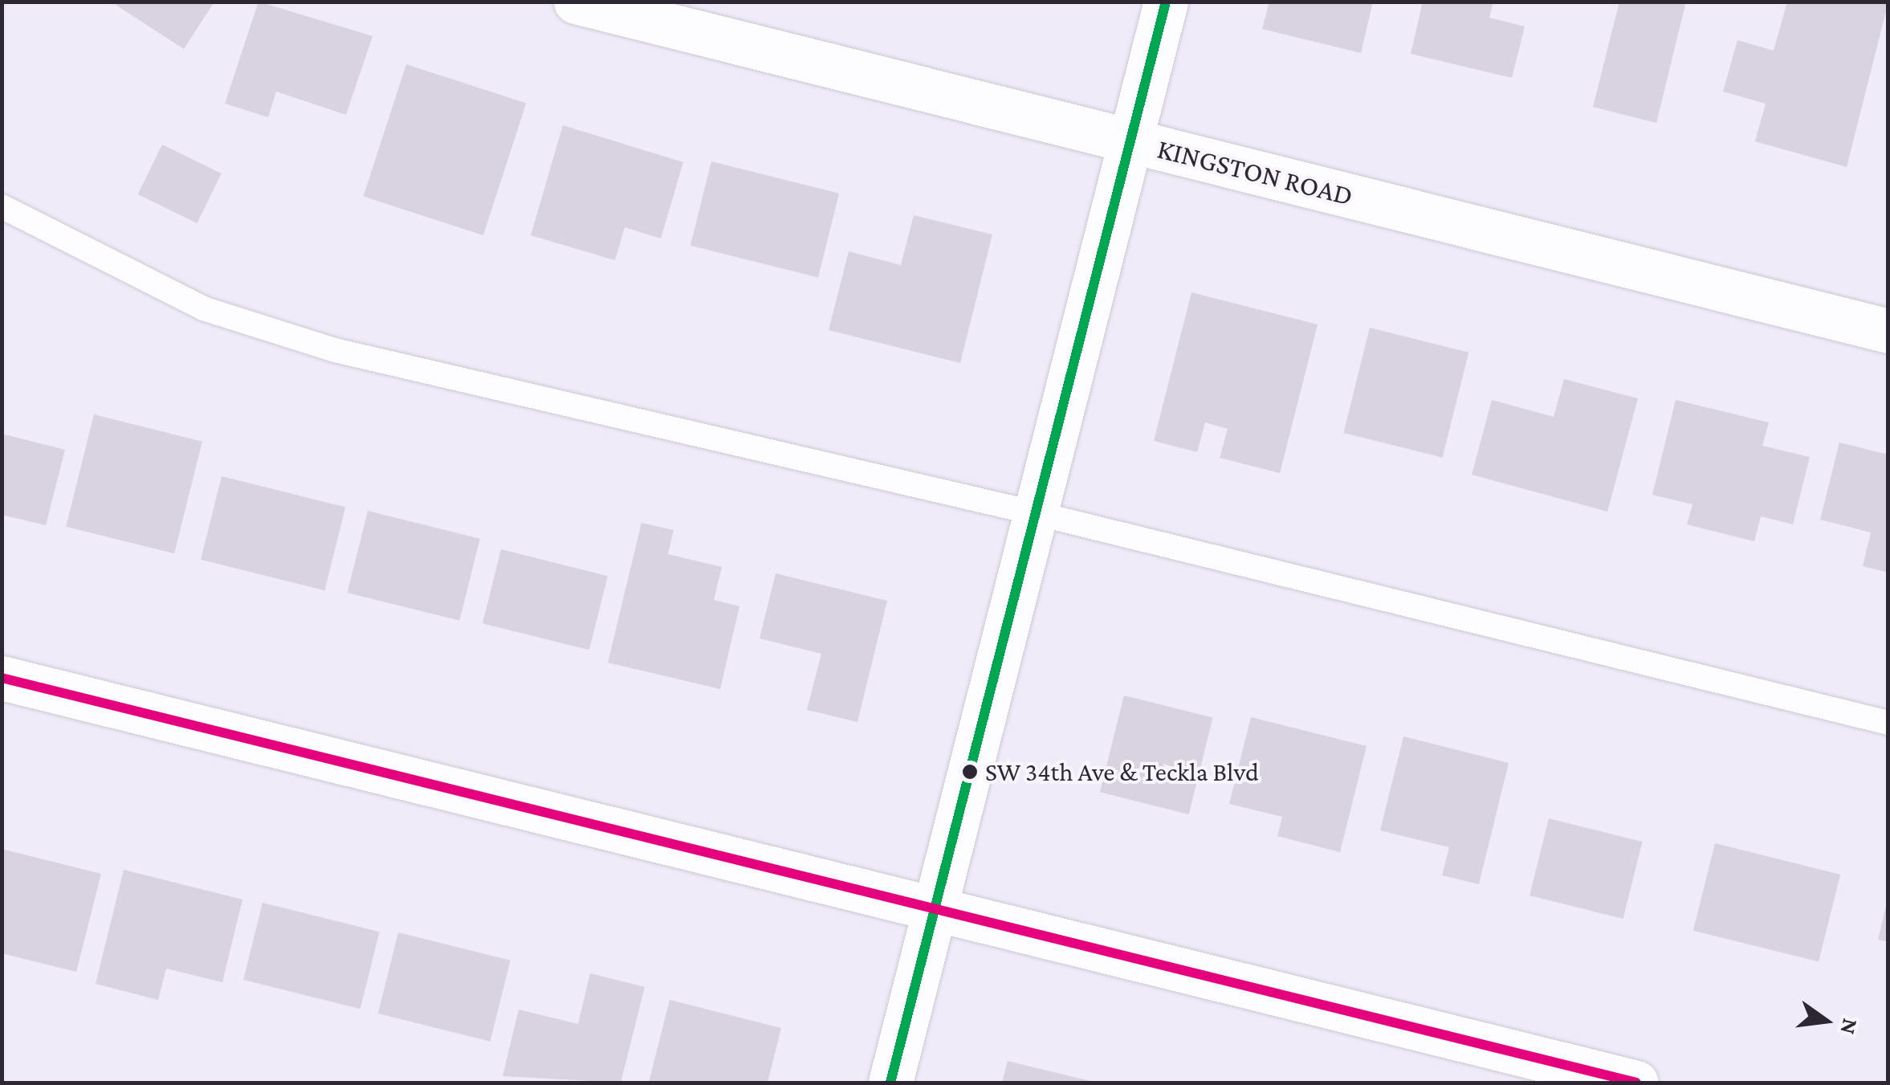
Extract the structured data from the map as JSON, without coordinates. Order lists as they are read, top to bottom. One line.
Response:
{"streets":{"main road":["KINGSTON ROAD"]},"places":["SW 34th Ave & Teckla Blvd"],"north":"right"}
